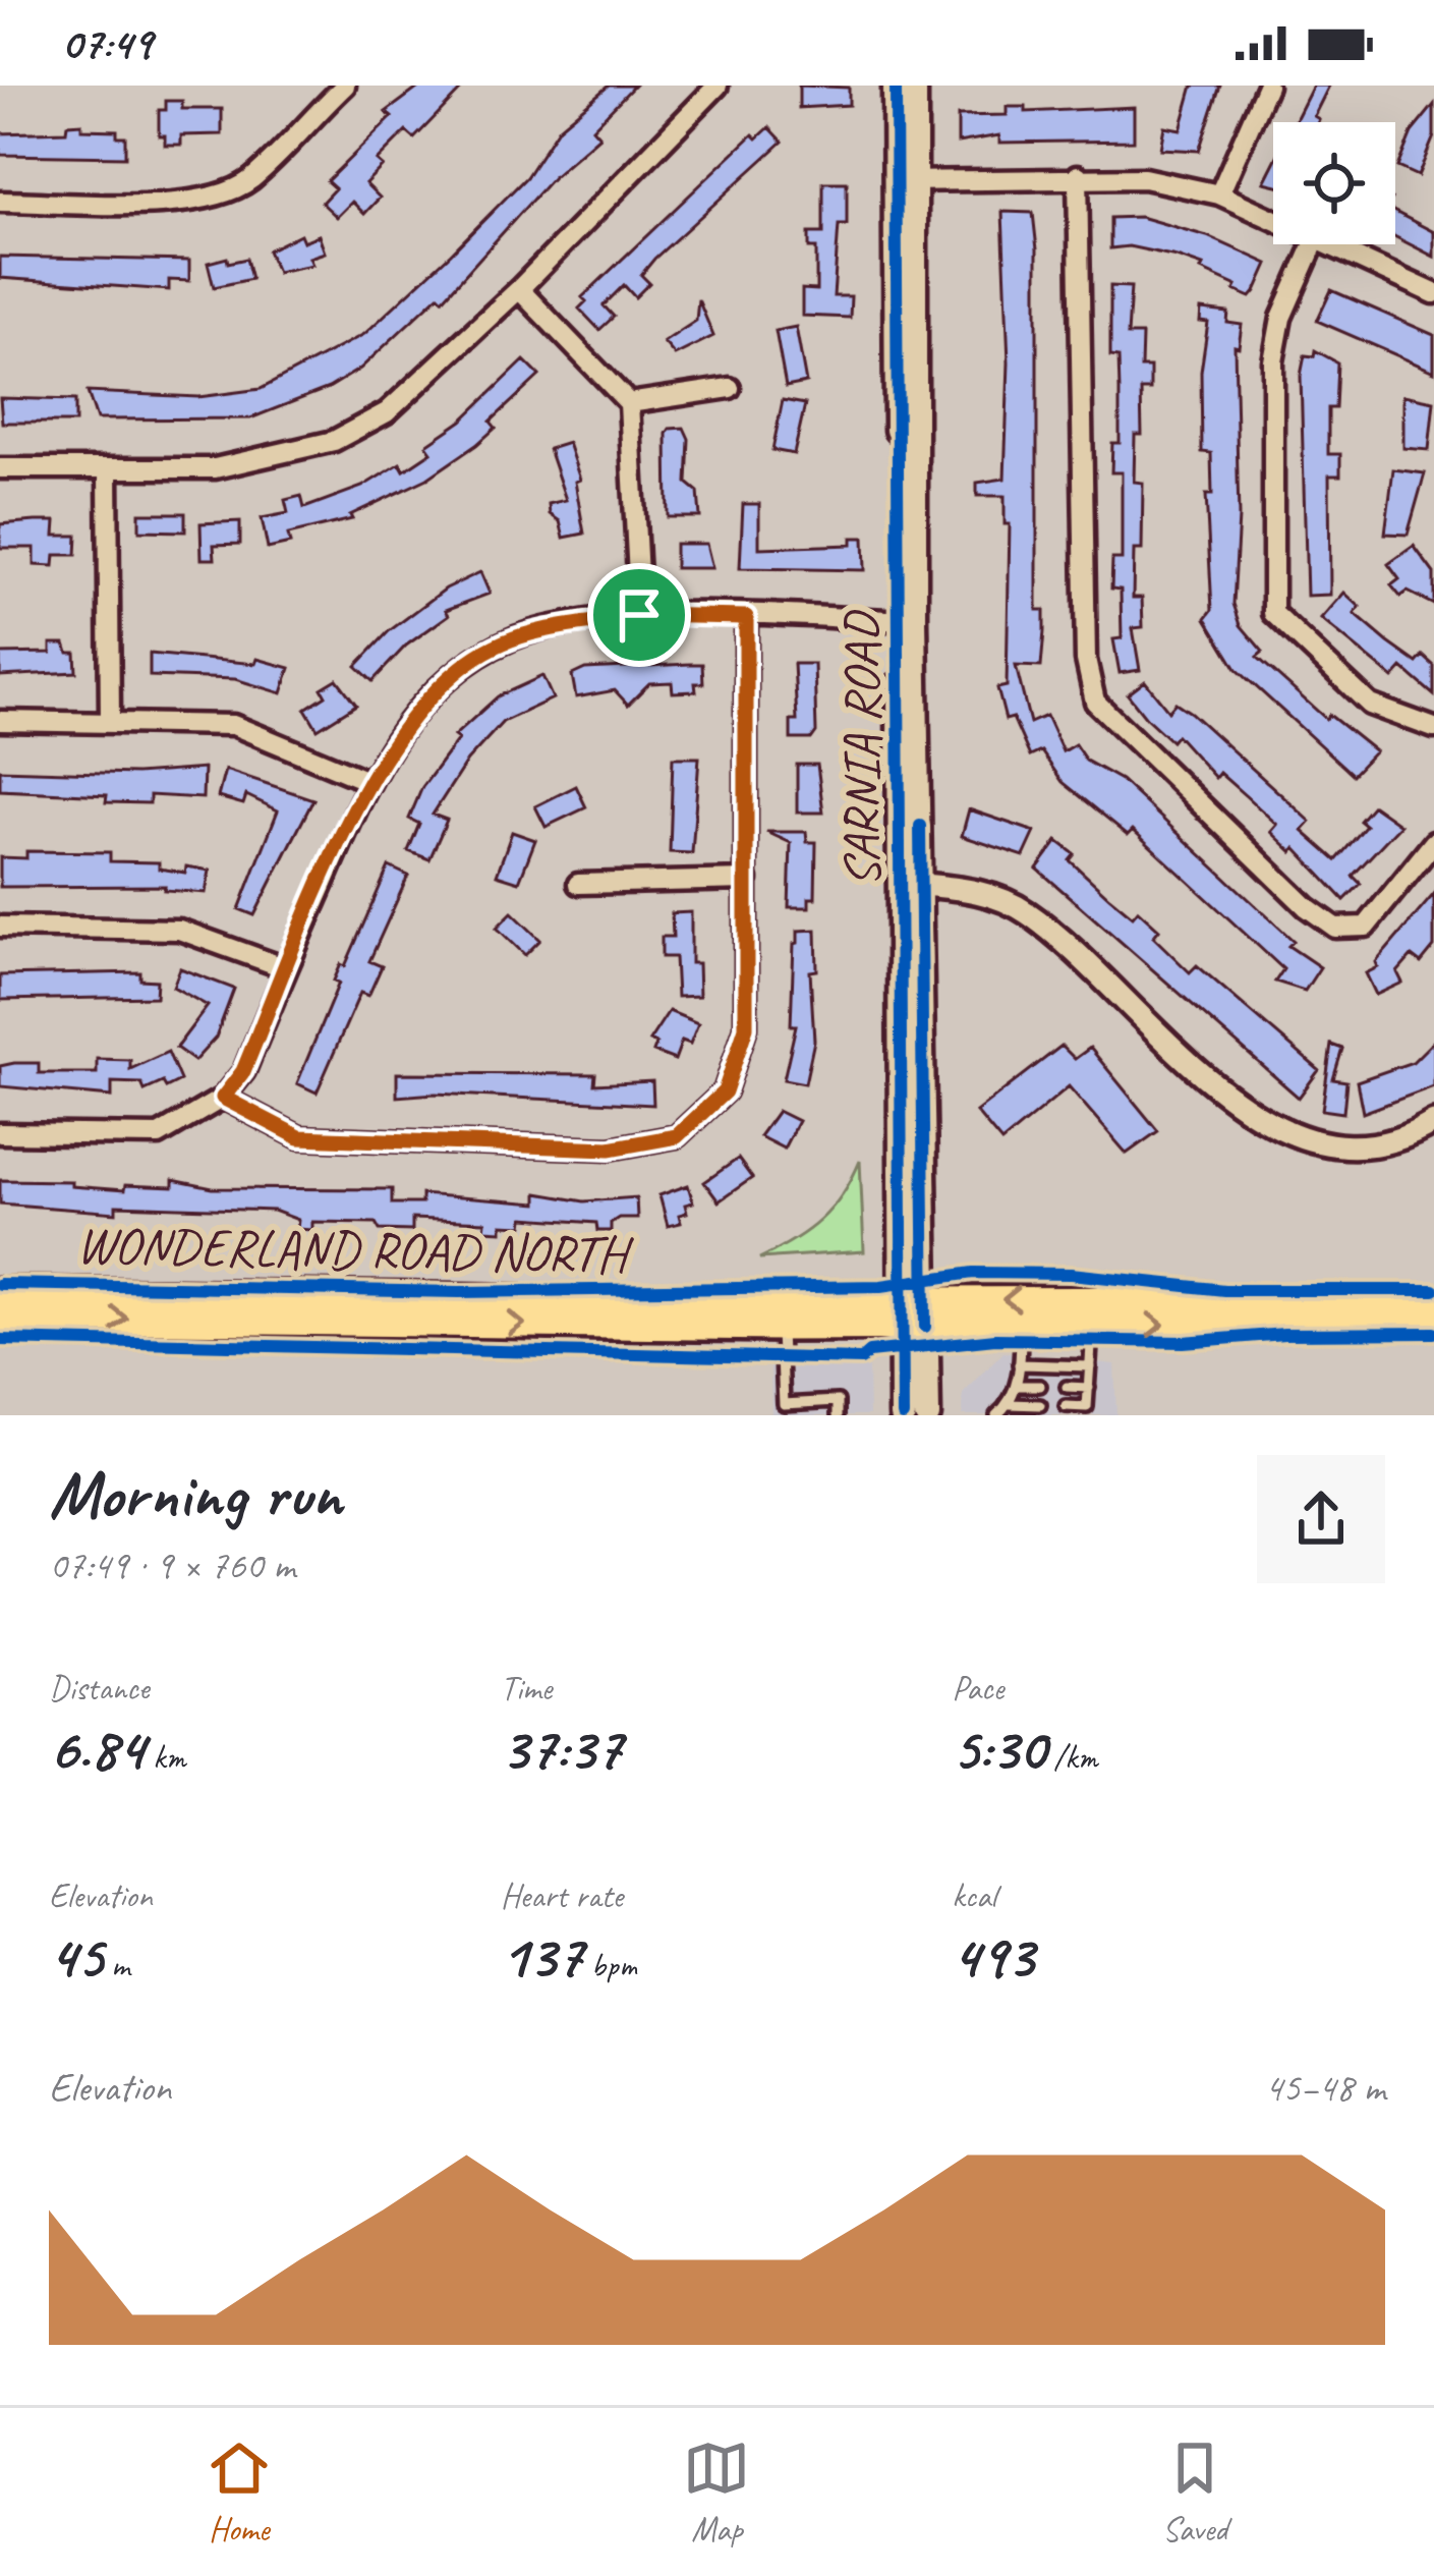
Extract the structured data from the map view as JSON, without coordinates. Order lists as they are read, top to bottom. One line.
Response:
{"streets":{"main road":["SARNIA ROAD","WONDERLAND ROAD NORTH"]},"crossings":[["SARNIA ROAD","WONDERLAND ROAD NORTH"]],"page":{"status":"07:49","heading":["Morning run","07:49 · 9 × 760 m"],"stats":[["Distance","6.84 km"],["Time","37:37"],["Pace","5:30 /km"],["Elevation","45 m"],["Heart rate","137 bpm"],["kcal","493"]],"chart":["Elevation","45–48 m"],"tabs":["Home","Map","Saved"]}}
